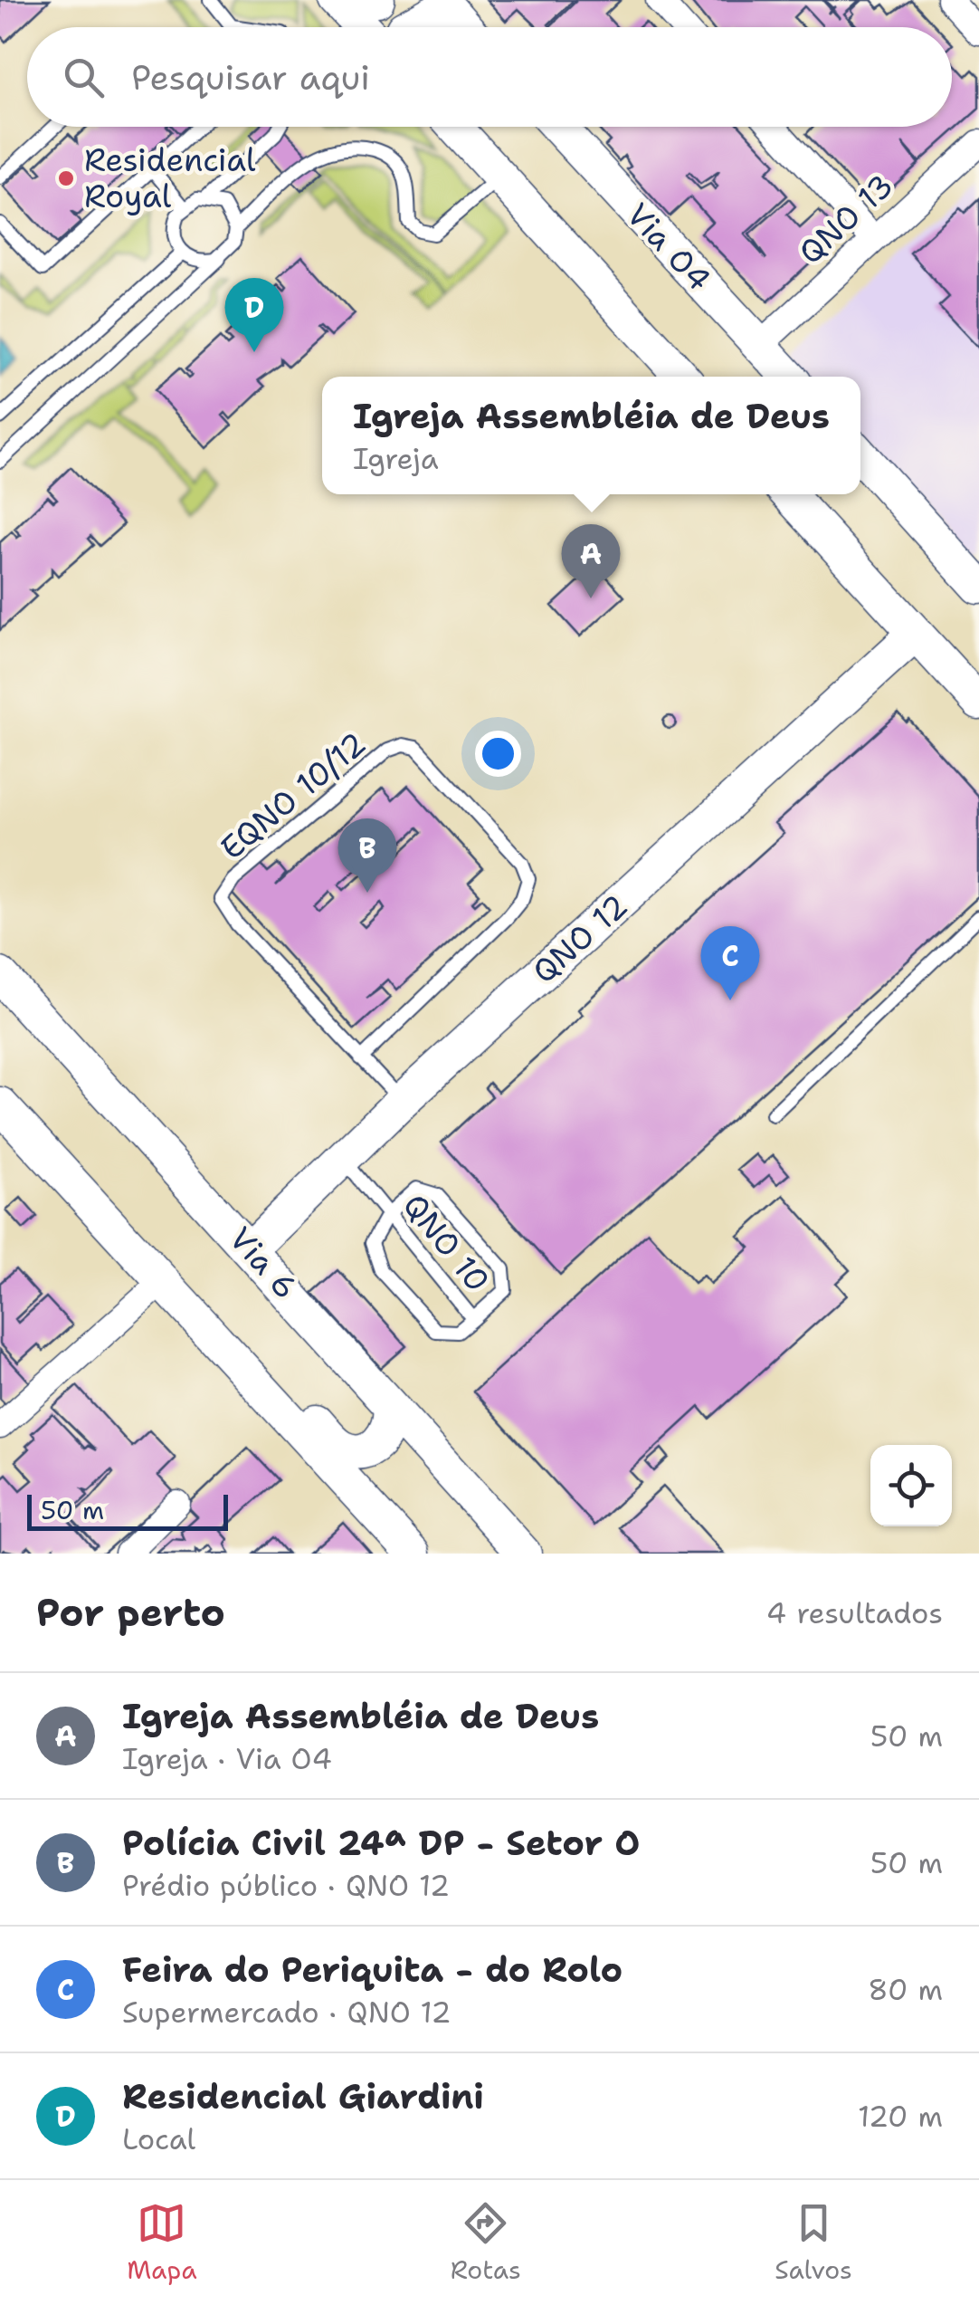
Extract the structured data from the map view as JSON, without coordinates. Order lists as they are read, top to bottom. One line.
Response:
{"streets":{"main road":["Via O4","QNO 12","Via 6"],"street":["QNO 13"],"lane":["EQNO 10/12","QNO 10"]},"crossings":[["QNO 13","Via O4"],["QNO 12","QNO 10"],["QNO 12","Via 6"]],"places":["Residencial Royal"],"scale_bar":"50 m","page":{"search":"Pesquisar aqui","pins":["D","A","B","C"],"popup":["Igreja Assembléia de Deus","Igreja"],"scale":"50 m","heading":["Por perto","4 resultados"],"list":[{"mark":"A","name":"Igreja Assembléia de Deus","note":"Igreja · Via O4","value":"50 m"},{"mark":"B","name":"Polícia Civil 24ª DP - Setor O","note":"Prédio público · QNO 12","value":"50 m"},{"mark":"C","name":"Feira do Periquita - do Rolo","note":"Supermercado · QNO 12","value":"80 m"},{"mark":"D","name":"Residencial Giardini","note":"Local","value":"120 m"}],"nav":["Mapa","Rotas","Salvos"]}}
